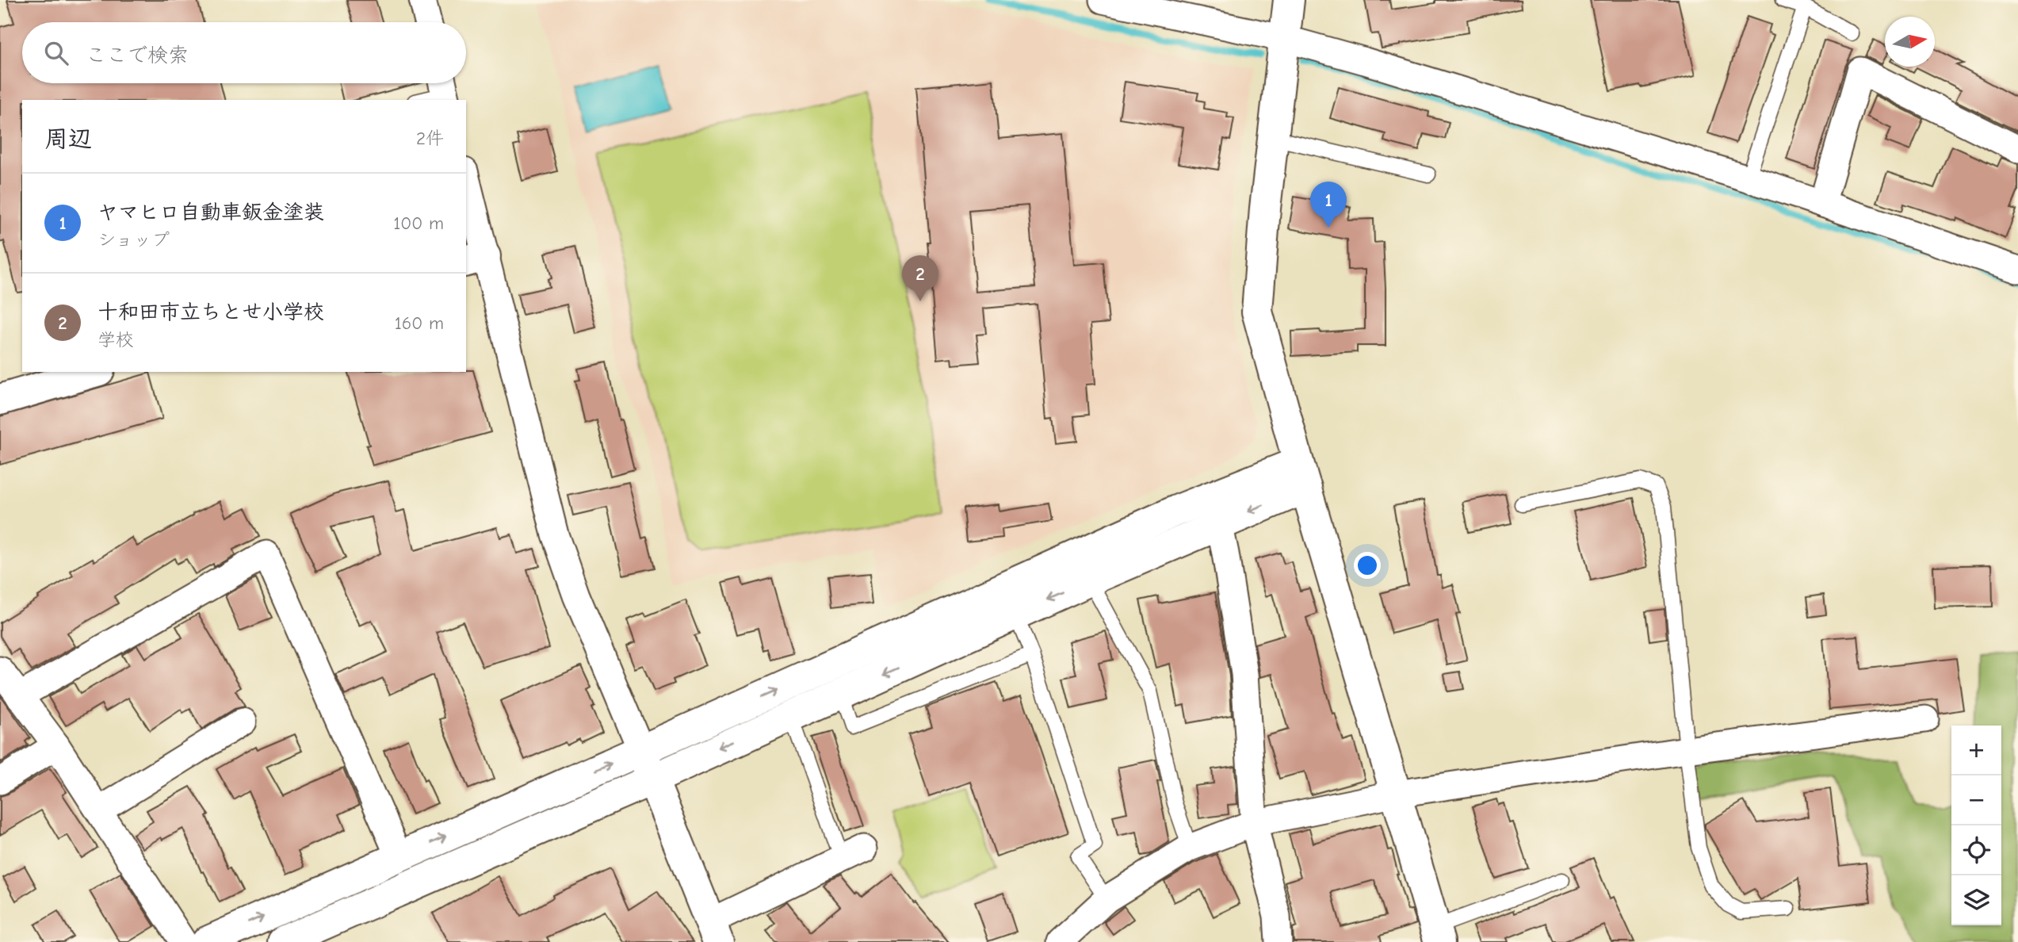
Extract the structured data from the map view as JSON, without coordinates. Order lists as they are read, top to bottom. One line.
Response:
{"north":"right","page":{"search":"ここで検索","heading":["周辺","2件"],"list":[{"mark":"1","name":"ヤマヒロ自動車鈑金塗装","note":"ショップ","value":"100 m"},{"mark":"2","name":"十和田市立ちとせ小学校","note":"学校","value":"160 m"}],"pins":["1","2"],"map_buttons":["+","−"]}}
